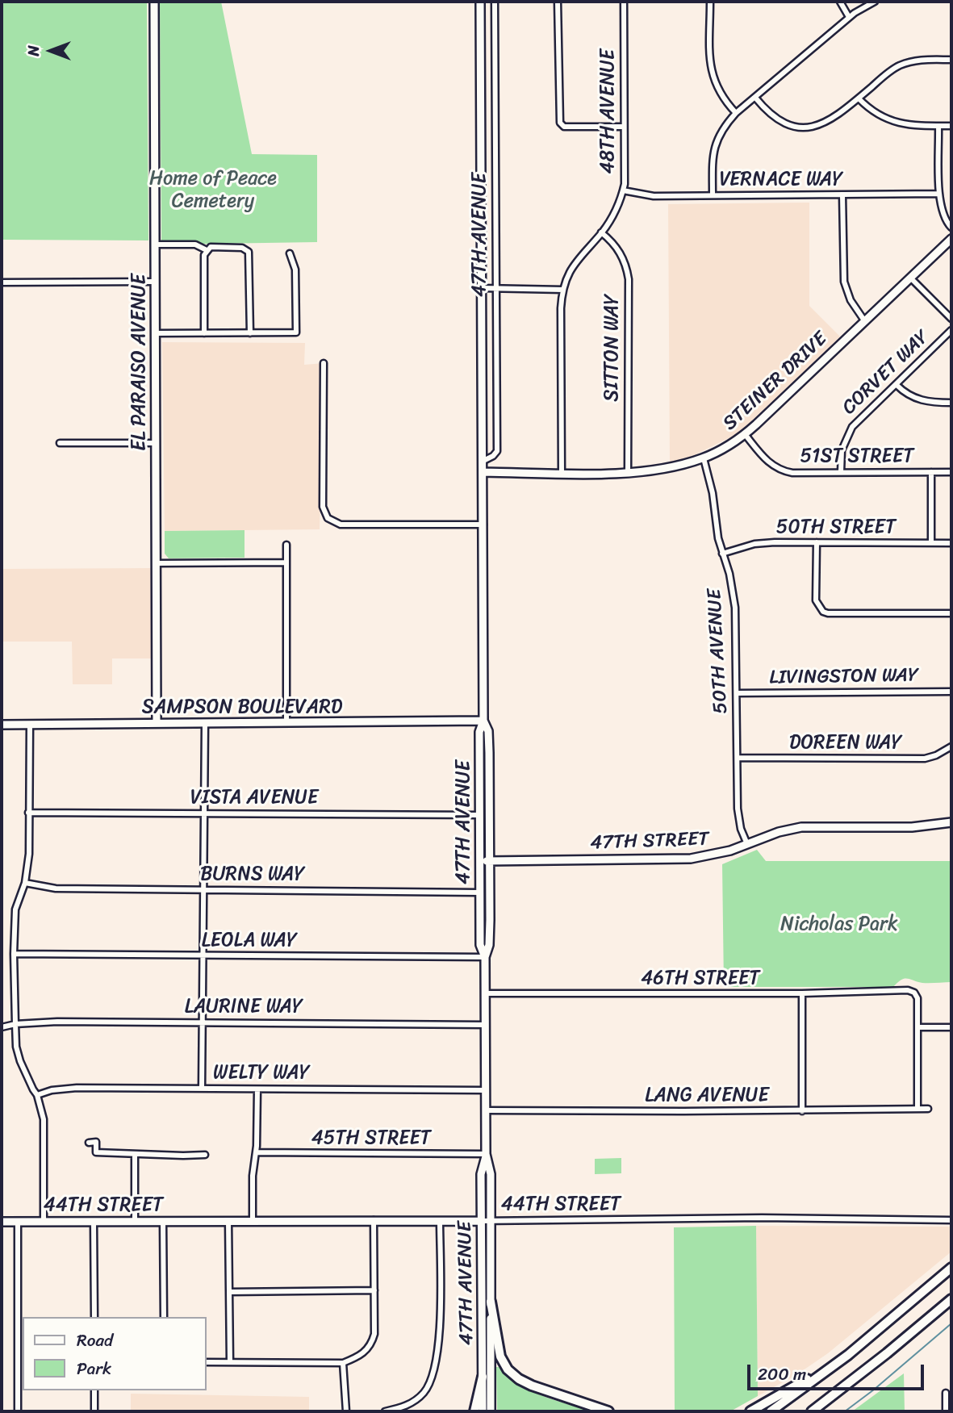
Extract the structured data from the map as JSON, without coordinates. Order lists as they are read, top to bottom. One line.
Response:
{"streets":{"street":["48TH AVENUE","VERNACE WAY","47TH AVENUE","SITTON WAY","EL PARAISO AVENUE","CORVET WAY","STEINER DRIVE","51ST STREET","50TH STREET","50TH AVENUE","LIVINGSTON WAY","SAMPSON BOULEVARD","DOREEN WAY","VISTA AVENUE","47TH STREET","BURNS WAY","LEOLA WAY","46TH STREET","LAURINE WAY","WELTY WAY","LANG AVENUE","45TH STREET","44TH STREET"]},"crossings":[["48TH AVENUE","VERNACE WAY"],["48TH AVENUE","SITTON WAY"],["48TH AVENUE","STEINER DRIVE"],["47TH AVENUE","STEINER DRIVE"],["47TH AVENUE","SAMPSON BOULEVARD"],["47TH AVENUE","VISTA AVENUE"],["47TH AVENUE","47TH STREET"],["47TH AVENUE","BURNS WAY"],["47TH AVENUE","LEOLA WAY"],["47TH AVENUE","46TH STREET"],["47TH AVENUE","LAURINE WAY"],["47TH AVENUE","WELTY WAY"],["47TH AVENUE","LANG AVENUE"],["47TH AVENUE","45TH STREET"],["47TH AVENUE","44TH STREET"],["SITTON WAY","STEINER DRIVE"],["EL PARAISO AVENUE","SAMPSON BOULEVARD"],["CORVET WAY","51ST STREET"],["STEINER DRIVE","51ST STREET"],["STEINER DRIVE","50TH AVENUE"],["50TH STREET","50TH AVENUE"],["50TH AVENUE","LIVINGSTON WAY"],["50TH AVENUE","DOREEN WAY"],["50TH AVENUE","47TH STREET"]],"parks":["Home of Peace Cemetery","Nicholas Park"],"legend":["Road","Park"],"scale_bar":"200 m","north":"left"}
